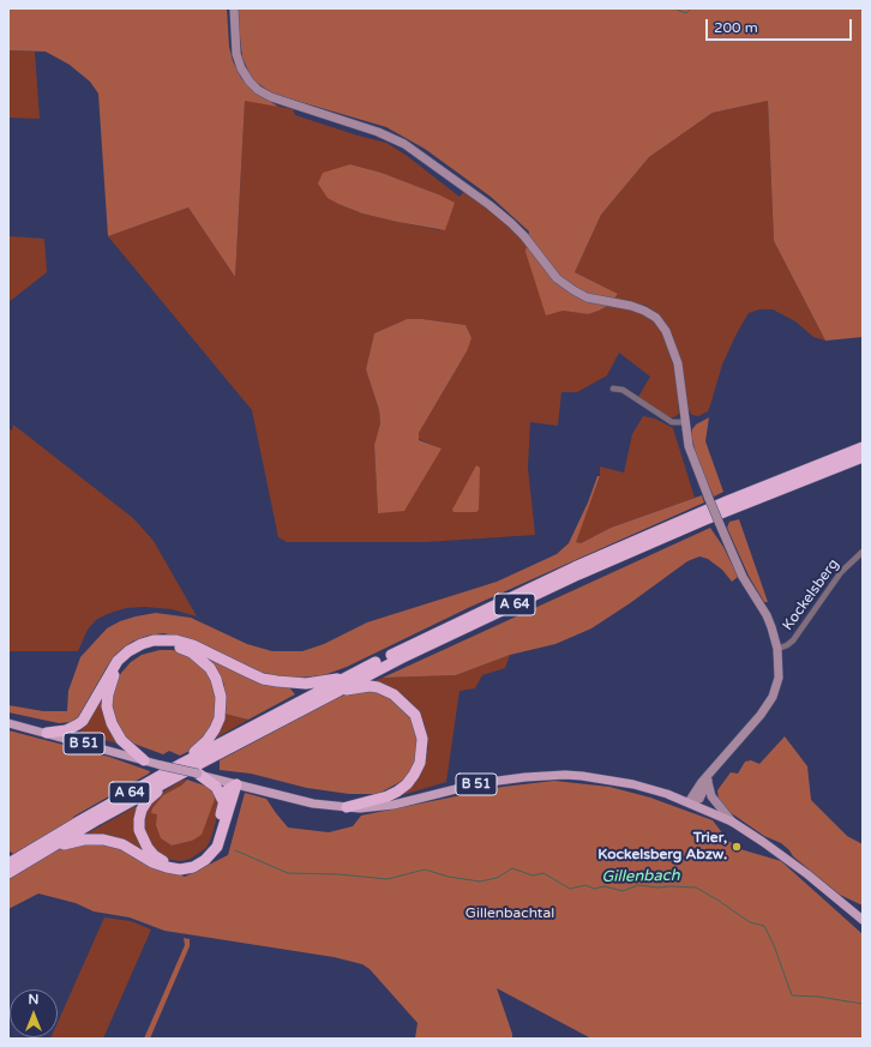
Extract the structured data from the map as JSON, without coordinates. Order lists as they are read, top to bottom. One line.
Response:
{"streets":{"highway":["A 64"],"main road":["B 51"],"street":["Kockelsberg"]},"crossings":[["A 64","B 51"]],"water":["Gillenbach"],"parks":["Gillenbachtal"],"places":["Trier, Kockelsberg Abzw."],"scale_bar":"200 m","north":"top"}
